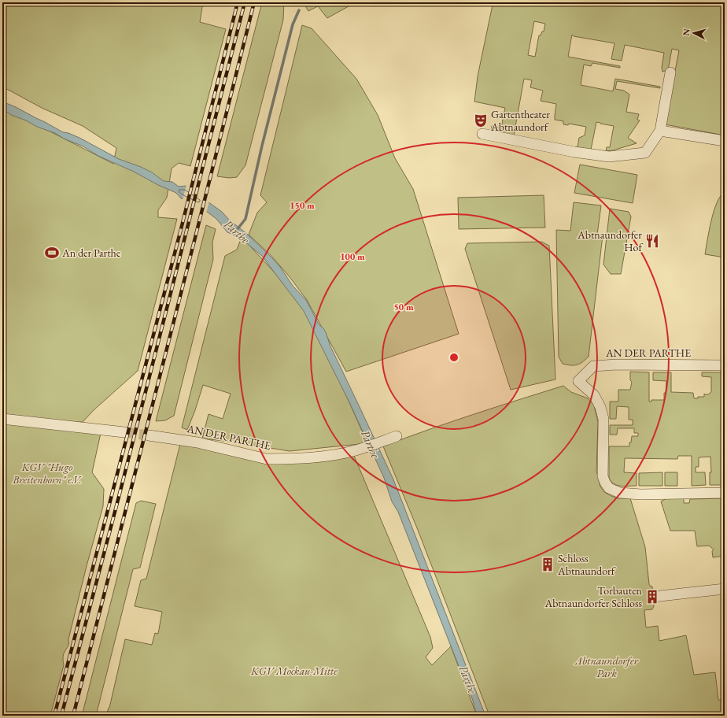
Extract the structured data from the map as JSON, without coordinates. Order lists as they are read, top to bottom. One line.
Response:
{"streets":{"street":["AN DER PARTHE"]},"water":["Parthe"],"parks":["KGV \"Hugo Breitenborn\" e.V.","Abtnaundorfer Park","KGV Mockau-Mitte"],"places":{"theatre":["Gartentheater Abtnaundorf"],"restaurant":["Abtnaundorfer Hof"],"sports":["An der Parthe"],"building":["Schloss Abtnaundorf","Torbauten Abtnaundorfer Schloss"]},"north":"left","rings":["150 m","100 m","50 m"]}
